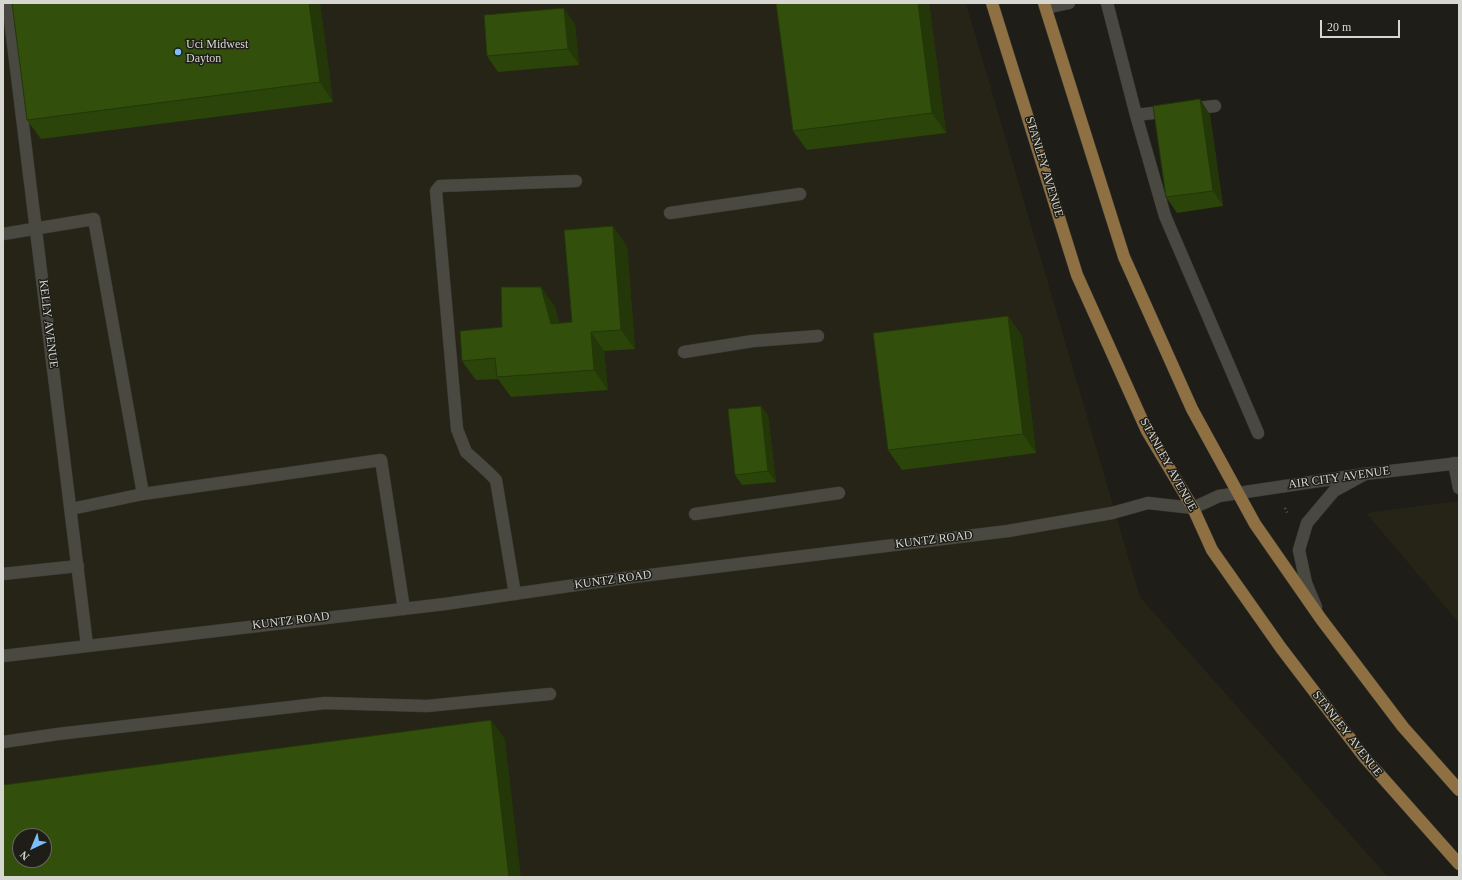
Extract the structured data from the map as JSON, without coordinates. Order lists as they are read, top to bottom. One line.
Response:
{"streets":{"main road":["STANLEY AVENUE"],"street":["KELLY AVENUE","AIR CITY AVENUE","KUNTZ ROAD"]},"crossings":[["STANLEY AVENUE","AIR CITY AVENUE"],["STANLEY AVENUE","KUNTZ ROAD"],["KELLY AVENUE","KUNTZ ROAD"],["AIR CITY AVENUE","KUNTZ ROAD"]],"places":["Uci Midwest Dayton"],"scale_bar":"20 m","north":"bottom left"}
